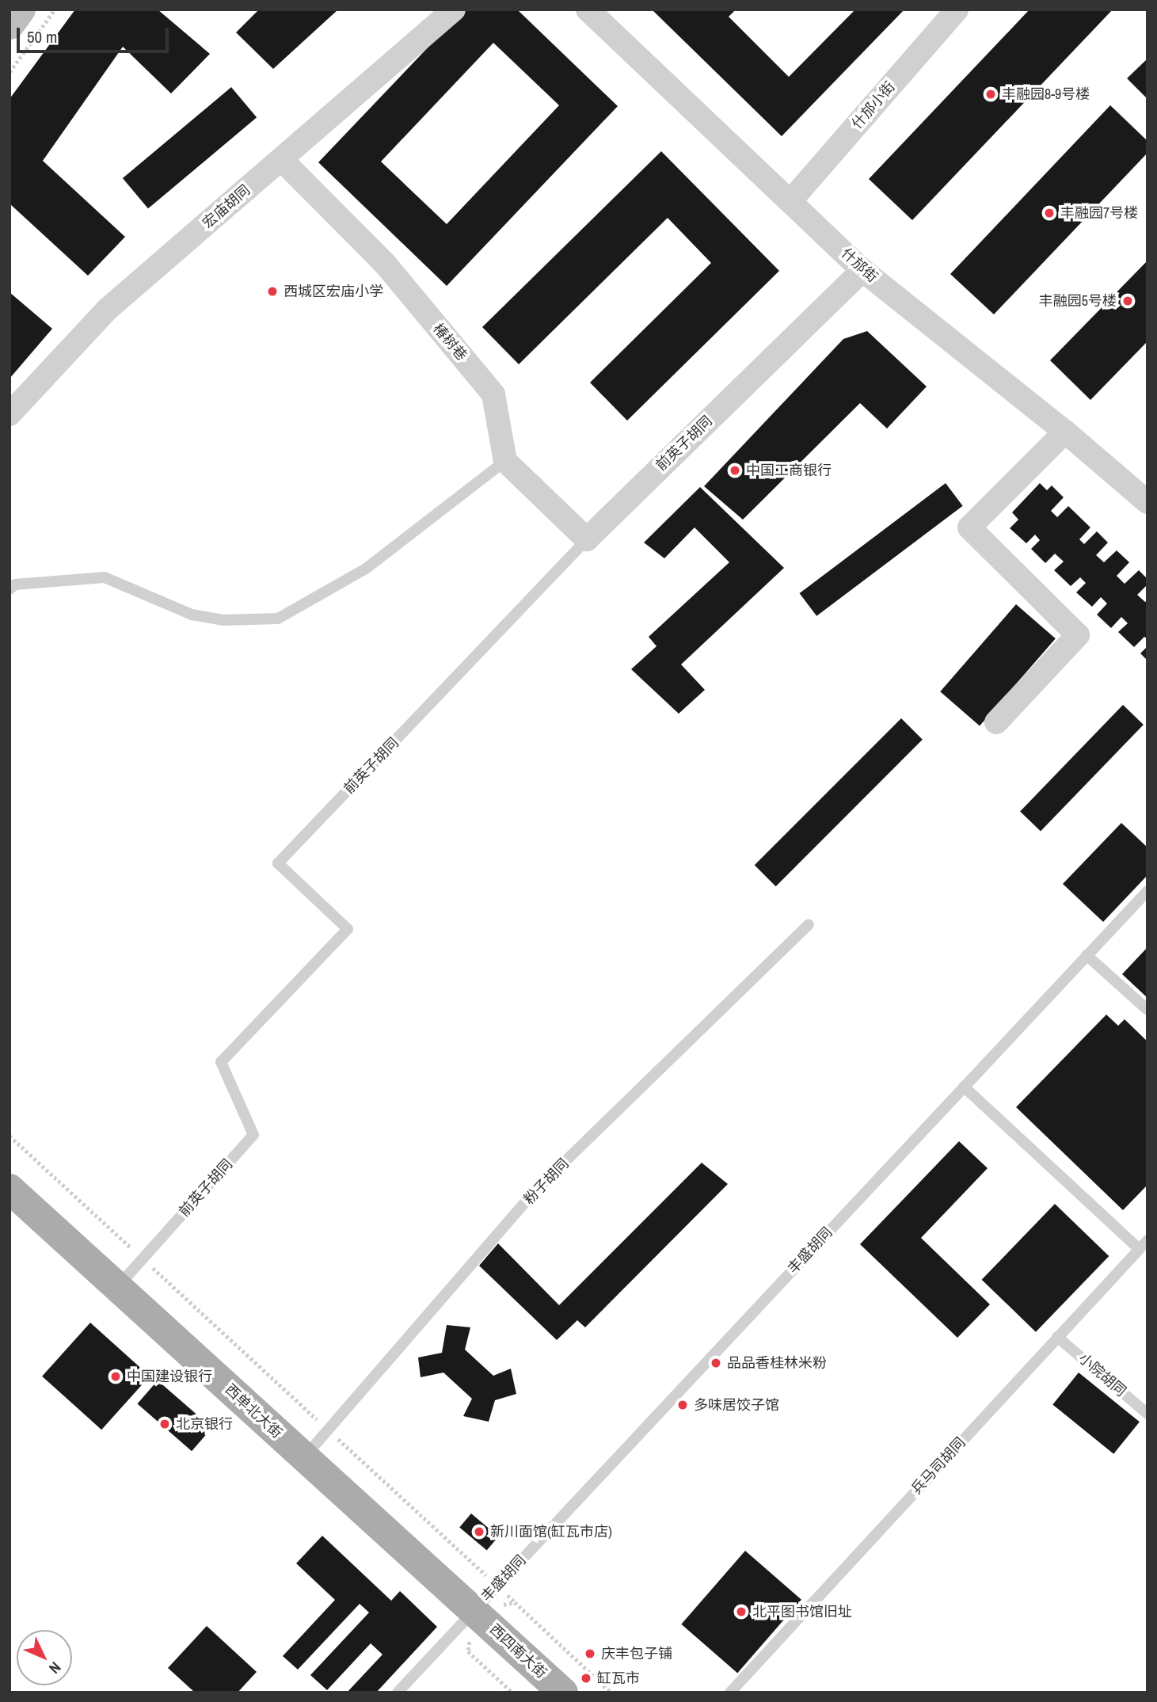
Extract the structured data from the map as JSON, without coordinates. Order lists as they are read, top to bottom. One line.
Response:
{"streets":{"main road":["西单北大街","西四南大街"],"street":["什邡小街","宏庙胡同","什邡街","椿树巷","前英子胡同"],"lane":["粉子胡同","丰盛胡同","小院胡同","兵马司胡同"]},"crossings":[["什邡小街","什邡街"],["宏庙胡同","椿树巷"],["什邡街","前英子胡同"],["前英子胡同","西单北大街"],["粉子胡同","西单北大街"],["丰盛胡同","西单北大街"],["丰盛胡同","西四南大街"],["小院胡同","兵马司胡同"],["西单北大街","西四南大街"]],"places":["丰融园8-9号楼","丰融园7号楼","西城区宏庙小学","丰融园5号楼","中国工商银行","品品香桂林米粉","中国建设银行","多味居饺子馆","北京银行","新川面馆(缸瓦市店)","北平图书馆旧址","庆丰包子铺","缸瓦市"],"scale_bar":"50 m","north":"bottom right"}
